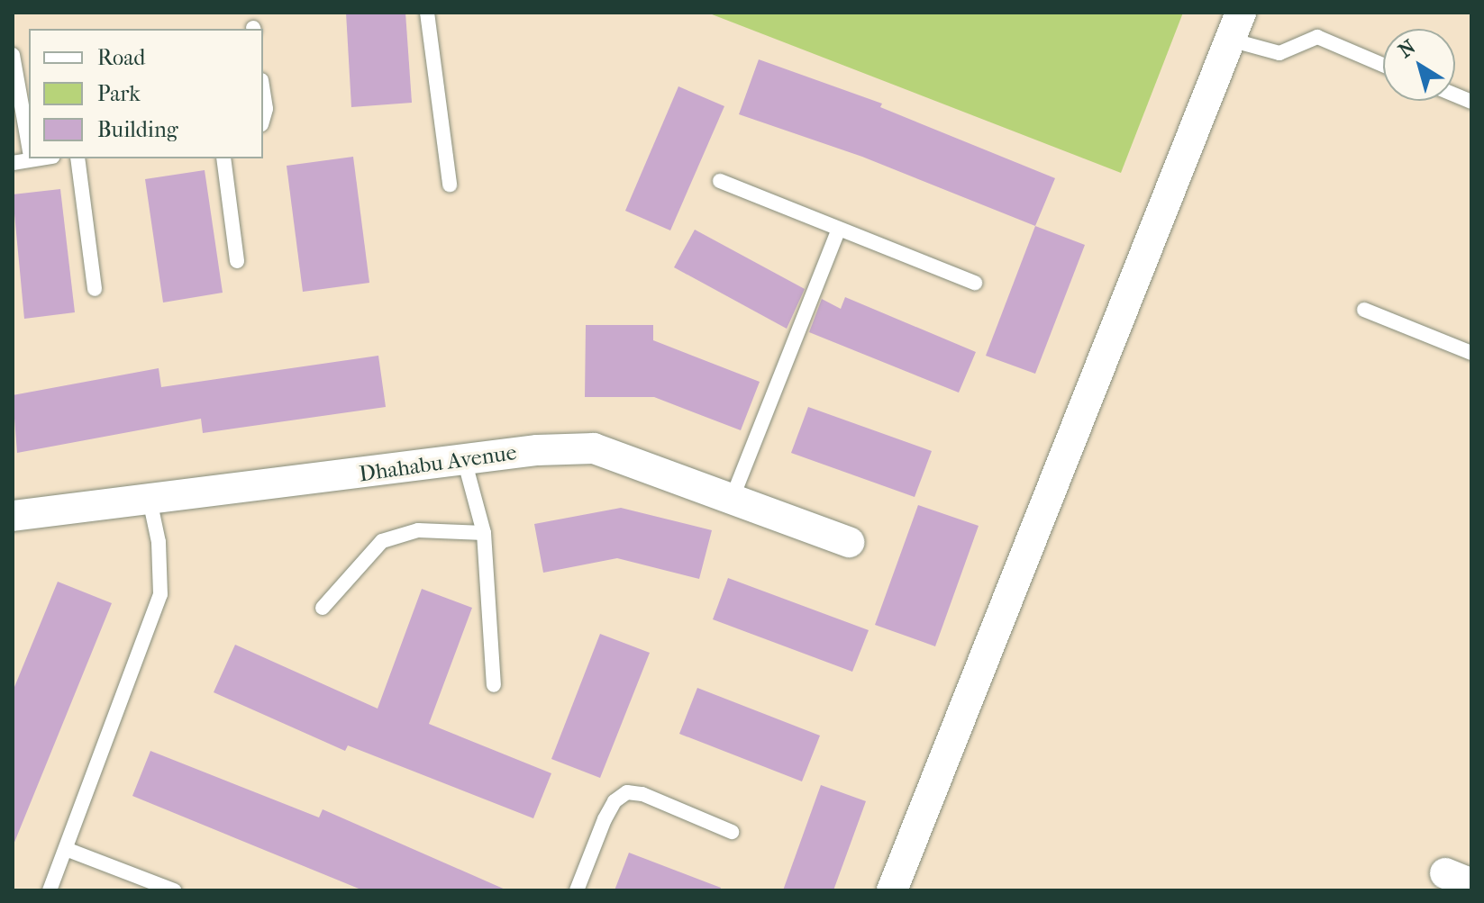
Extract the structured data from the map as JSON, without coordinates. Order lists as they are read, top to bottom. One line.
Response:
{"streets":{"street":["Dhahabu Avenue"]},"legend":["Road","Park","Building"],"north":"top left"}
